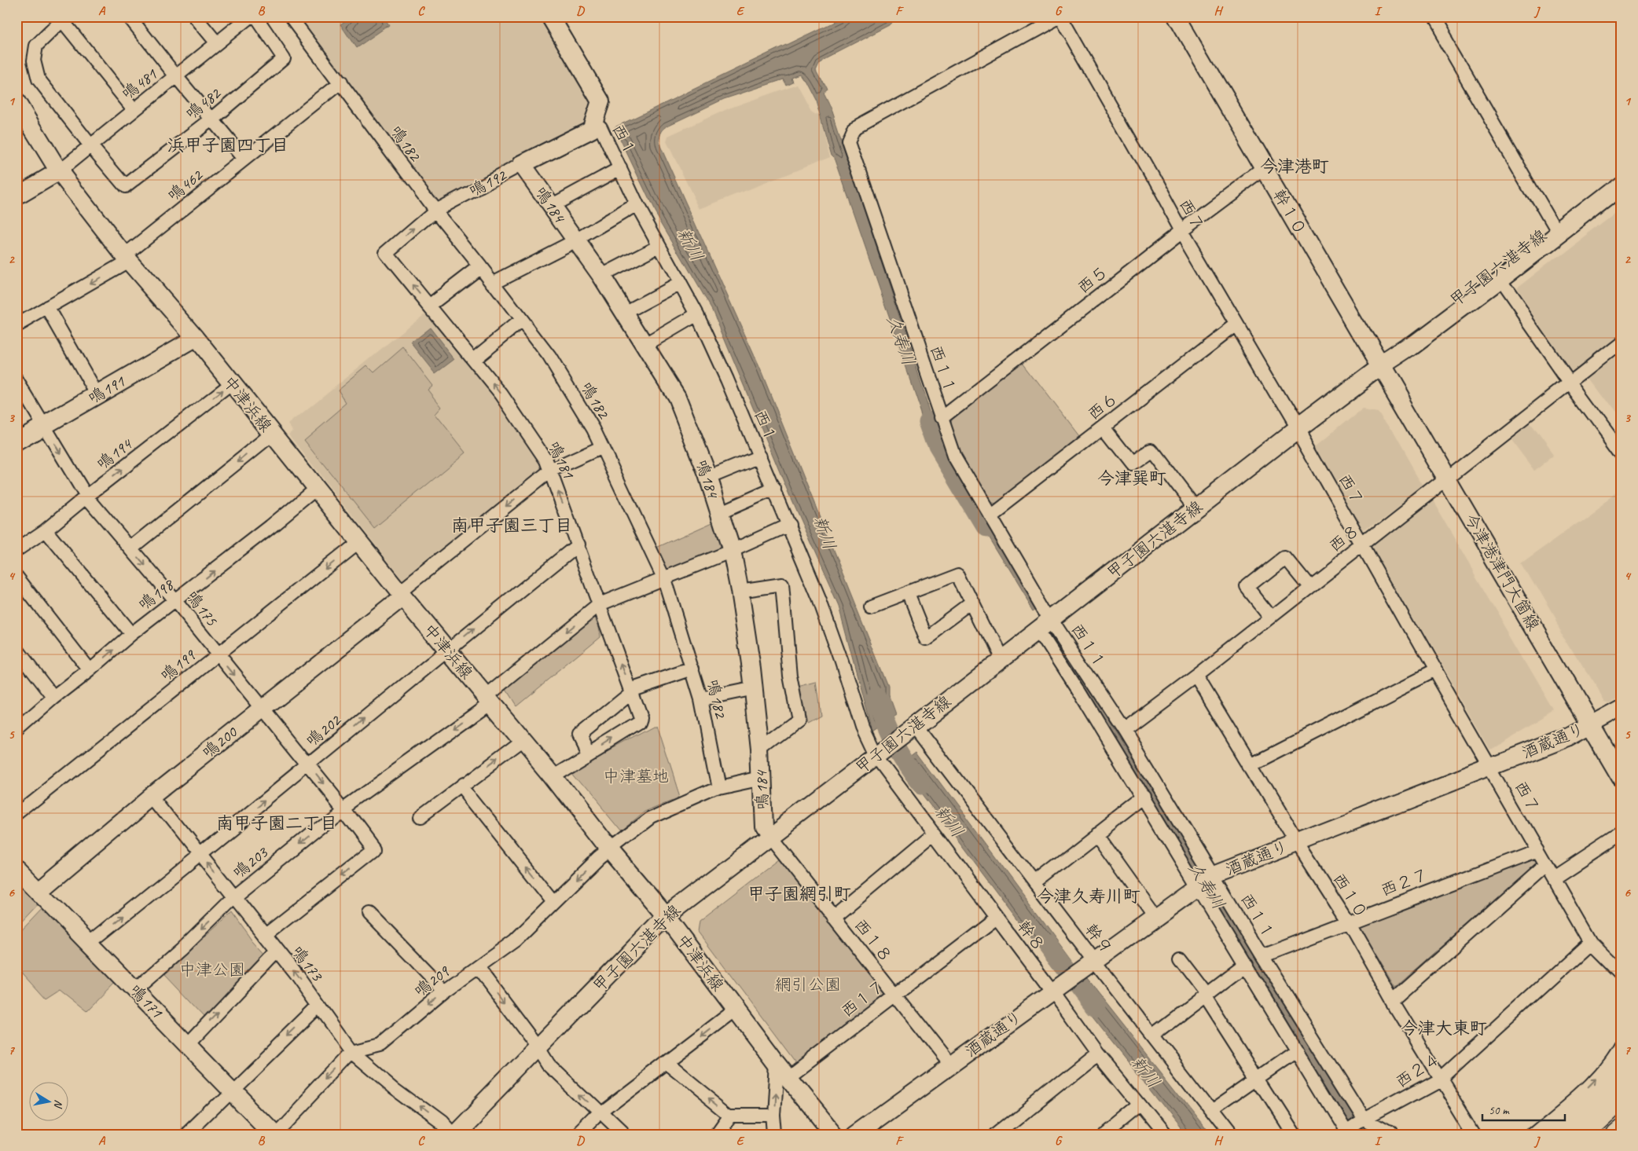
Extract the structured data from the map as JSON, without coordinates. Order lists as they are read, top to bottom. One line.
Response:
{"streets":{"street":["鳴481","鳴482","西１","鳴182","鳴192","鳴462","鳴184","幹１０","西７","甲子園六湛寺線","西５","西１１","鳴191","中津浜線","西６","鳴194","鳴181","西８","今津港津門大箇線","鳴198","鳴175","鳴199","鳴202","酒蔵通り","鳴200","鳴203","西２７","西１０","幹８","幹９","西１８","鳴173","鳴209","西１７","鳴171","西２４"]},"crossings":[["鳴481","鳴482"],["鳴481","鳴462"],["鳴481","中津浜線"],["西１","鳴192"],["西１","甲子園六湛寺線"],["西１","鳴203"],["西１","幹８"],["鳴182","鳴192"],["鳴182","鳴462"],["鳴182","鳴203"],["鳴182","鳴209"],["鳴192","鳴184"],["鳴192","鳴181"],["鳴462","中津浜線"],["鳴184","甲子園六湛寺線"],["鳴184","鳴203"],["鳴184","西１８"],["鳴184","鳴209"],["幹１０","甲子園六湛寺線"],["幹１０","西５"],["幹１０","今津港津門大箇線"],["西７","甲子園六湛寺線"],["西７","西５"],["西７","西６"],["西７","西８"],["西７","酒蔵通り"],["西７","西２７"],["西７","西２４"],["甲子園六湛寺線","西１１"],["甲子園六湛寺線","中津浜線"],["甲子園六湛寺線","今津港津門大箇線"],["甲子園六湛寺線","幹８"],["甲子園六湛寺線","幹９"],["甲子園六湛寺線","西１８"],["甲子園六湛寺線","鳴173"],["西５","西１１"],["西１１","西６"],["西１１","西８"],["西１１","酒蔵通り"],["西１１","西２７"],["西１１","西２４"],["鳴191","中津浜線"],["鳴191","鳴175"],["中津浜線","鳴194"],["中津浜線","鳴198"],["中津浜線","鳴199"],["中津浜線","鳴202"],["中津浜線","鳴200"],["中津浜線","鳴203"],["中津浜線","鳴209"],["中津浜線","西１７"],["鳴194","鳴175"],["鳴181","鳴202"],["鳴181","鳴203"],["西８","今津港津門大箇線"],["西８","西１０"],["今津港津門大箇線","酒蔵通り"],["鳴198","鳴175"],["鳴175","鳴199"],["鳴175","鳴202"],["鳴175","鳴200"],["鳴175","鳴203"],["鳴175","鳴173"],["鳴202","鳴173"],["鳴202","鳴171"],["酒蔵通り","西１０"],["酒蔵通り","幹８"],["酒蔵通り","幹９"],["酒蔵通り","西１８"],["鳴200","鳴173"],["鳴200","鳴171"],["鳴203","鳴173"],["鳴203","鳴171"],["西２７","西１０"],["西１０","西２４"],["幹８","西１７"],["西１８","西１７"],["鳴173","鳴209"]],"one_way":["鳴181","鳴199","鳴209"],"districts":["浜甲子園四丁目","今津港町","今津巽町","南甲子園三丁目","南甲子園二丁目","甲子園網引町","今津久寿川町","今津大東町"],"water":["新川","久寿川"],"parks":["中津墓地","中津公園","網引公園"],"scale_bar":"50 m","north":"right","grid":{"columns":["A","B","C","D","E","F","G","H","I","J"],"rows":["1","2","3","4","5","6","7"]}}
